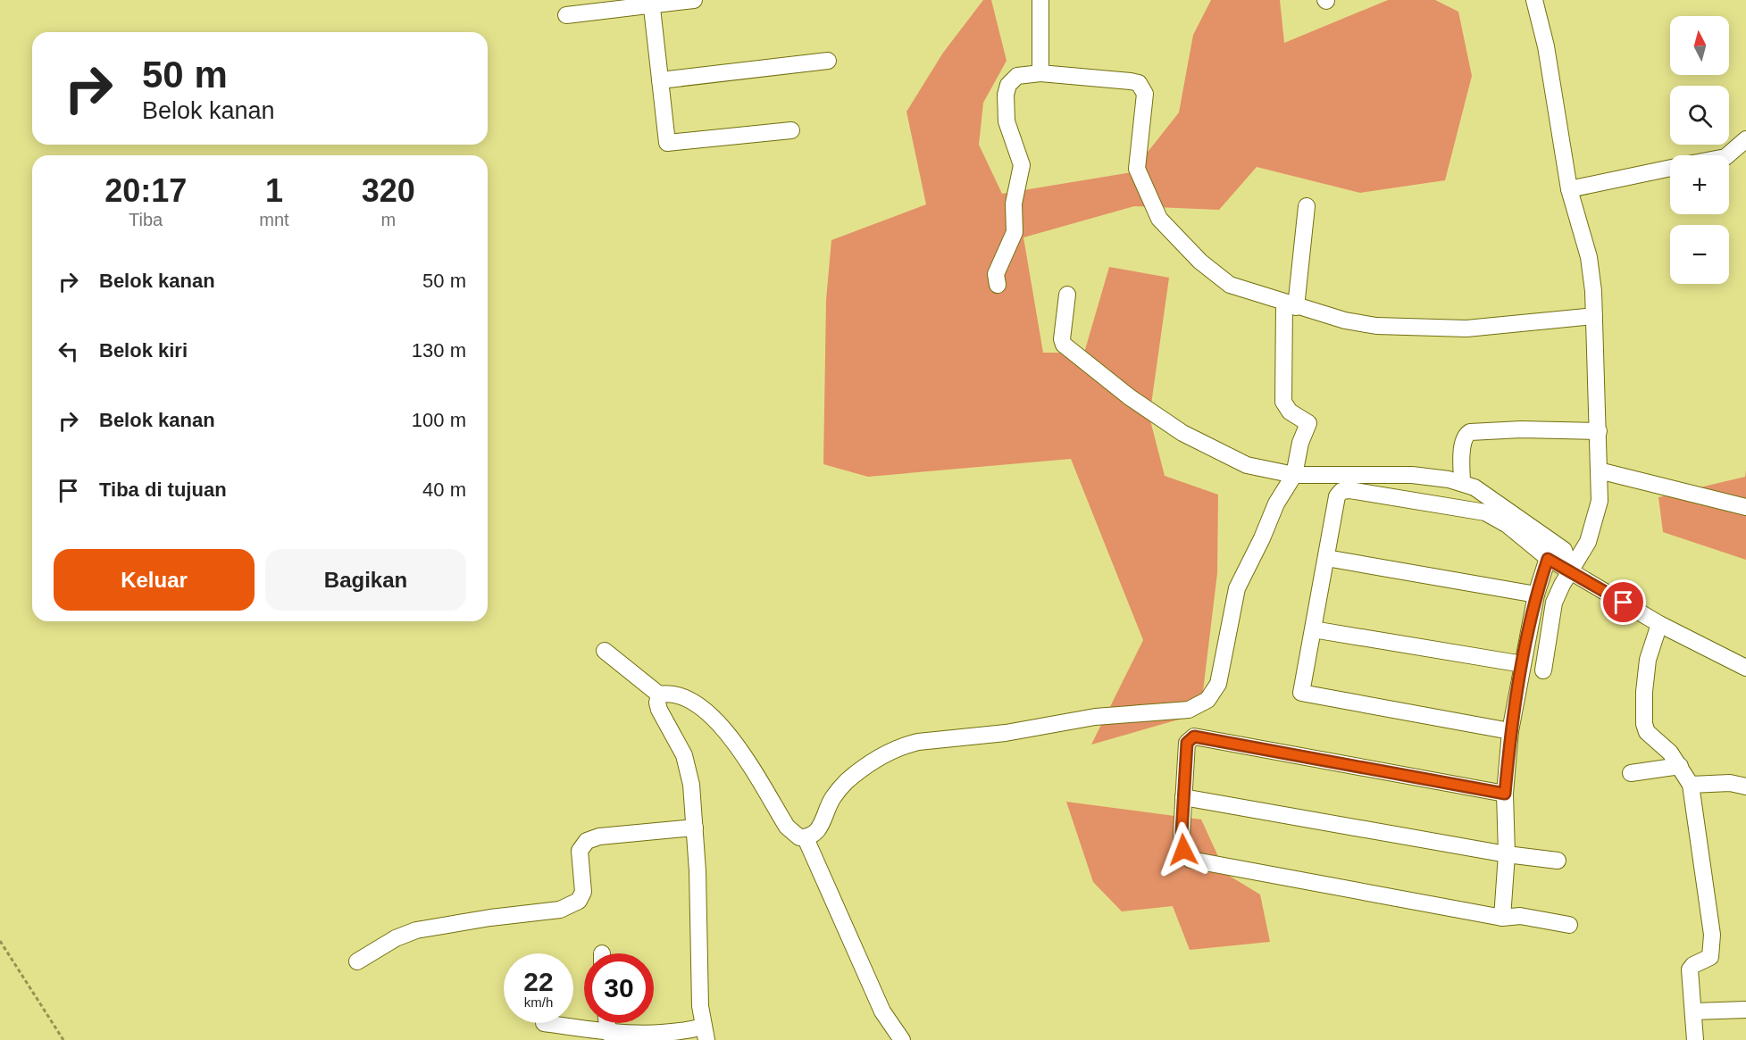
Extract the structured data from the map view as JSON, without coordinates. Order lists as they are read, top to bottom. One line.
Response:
{"north":"top","page":{"map_buttons":["+","−"],"turn":["50 m","Belok kanan"],"eta":["20:17","Tiba","1","mnt","320","m"],"list":[{"name":"Belok kanan","value":"50 m"},{"name":"Belok kiri","value":"130 m"},{"name":"Belok kanan","value":"100 m"},{"name":"Tiba di tujuan","value":"40 m"}],"buttons":["Keluar","Bagikan"],"speed":"22 km/h","limit":"30"}}
